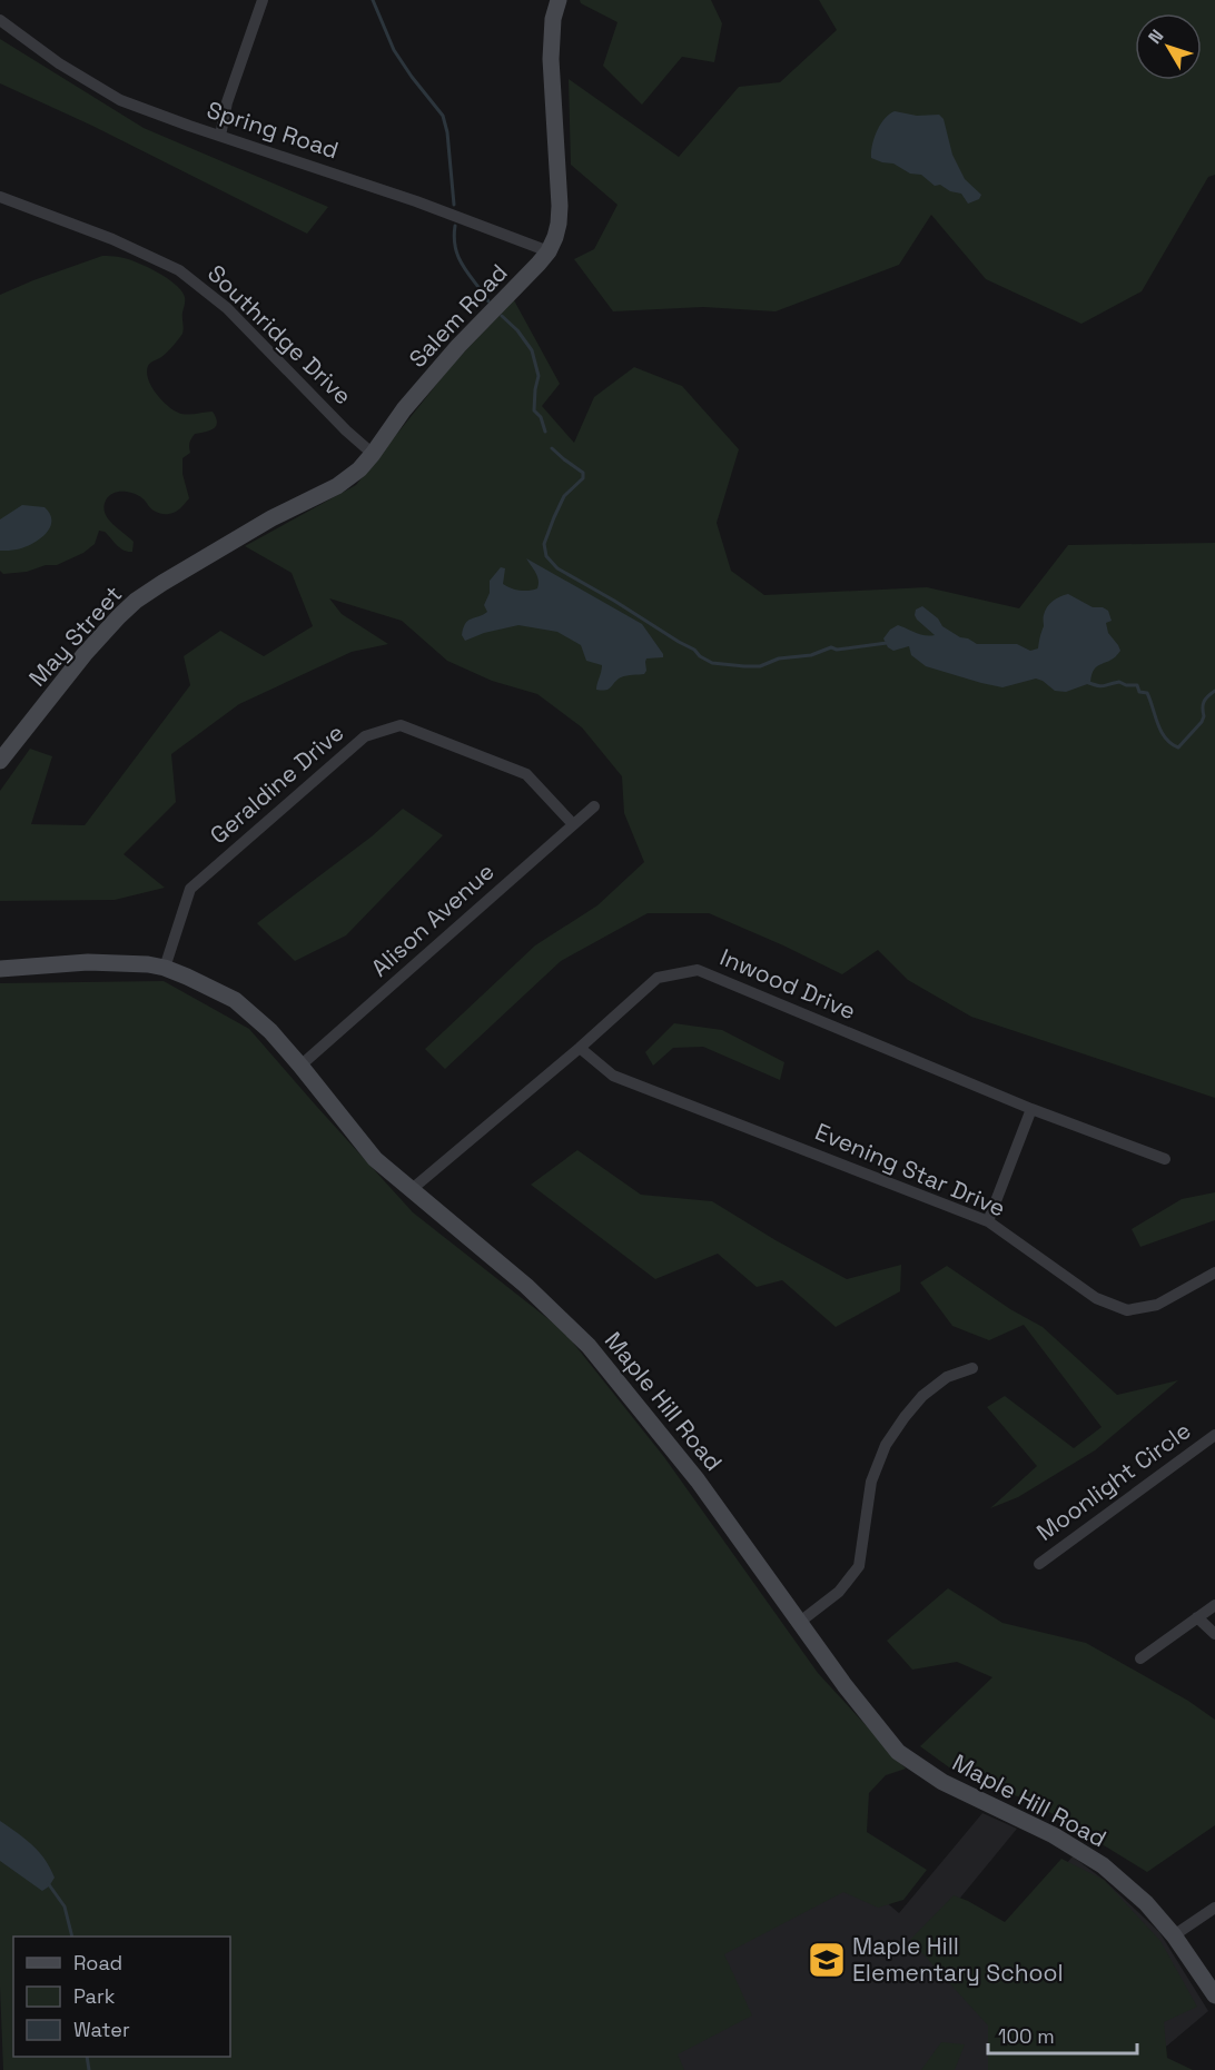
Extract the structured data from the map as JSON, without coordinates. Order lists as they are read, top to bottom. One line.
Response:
{"streets":{"street":["Spring Road","Salem Road","Southridge Drive","May Street","Geraldine Drive","Alison Avenue","Inwood Drive","Evening Star Drive","Maple Hill Road","Moonlight Circle"]},"crossings":[["Spring Road","Salem Road"],["Salem Road","Southridge Drive"],["Salem Road","May Street"],["Geraldine Drive","Alison Avenue"],["Geraldine Drive","Maple Hill Road"],["Alison Avenue","Maple Hill Road"],["Inwood Drive","Evening Star Drive"],["Inwood Drive","Maple Hill Road"]],"places":{"school or university":["Maple Hill Elementary School"]},"legend":["Road","Park","Water"],"scale_bar":"100 m","north":"top left"}
